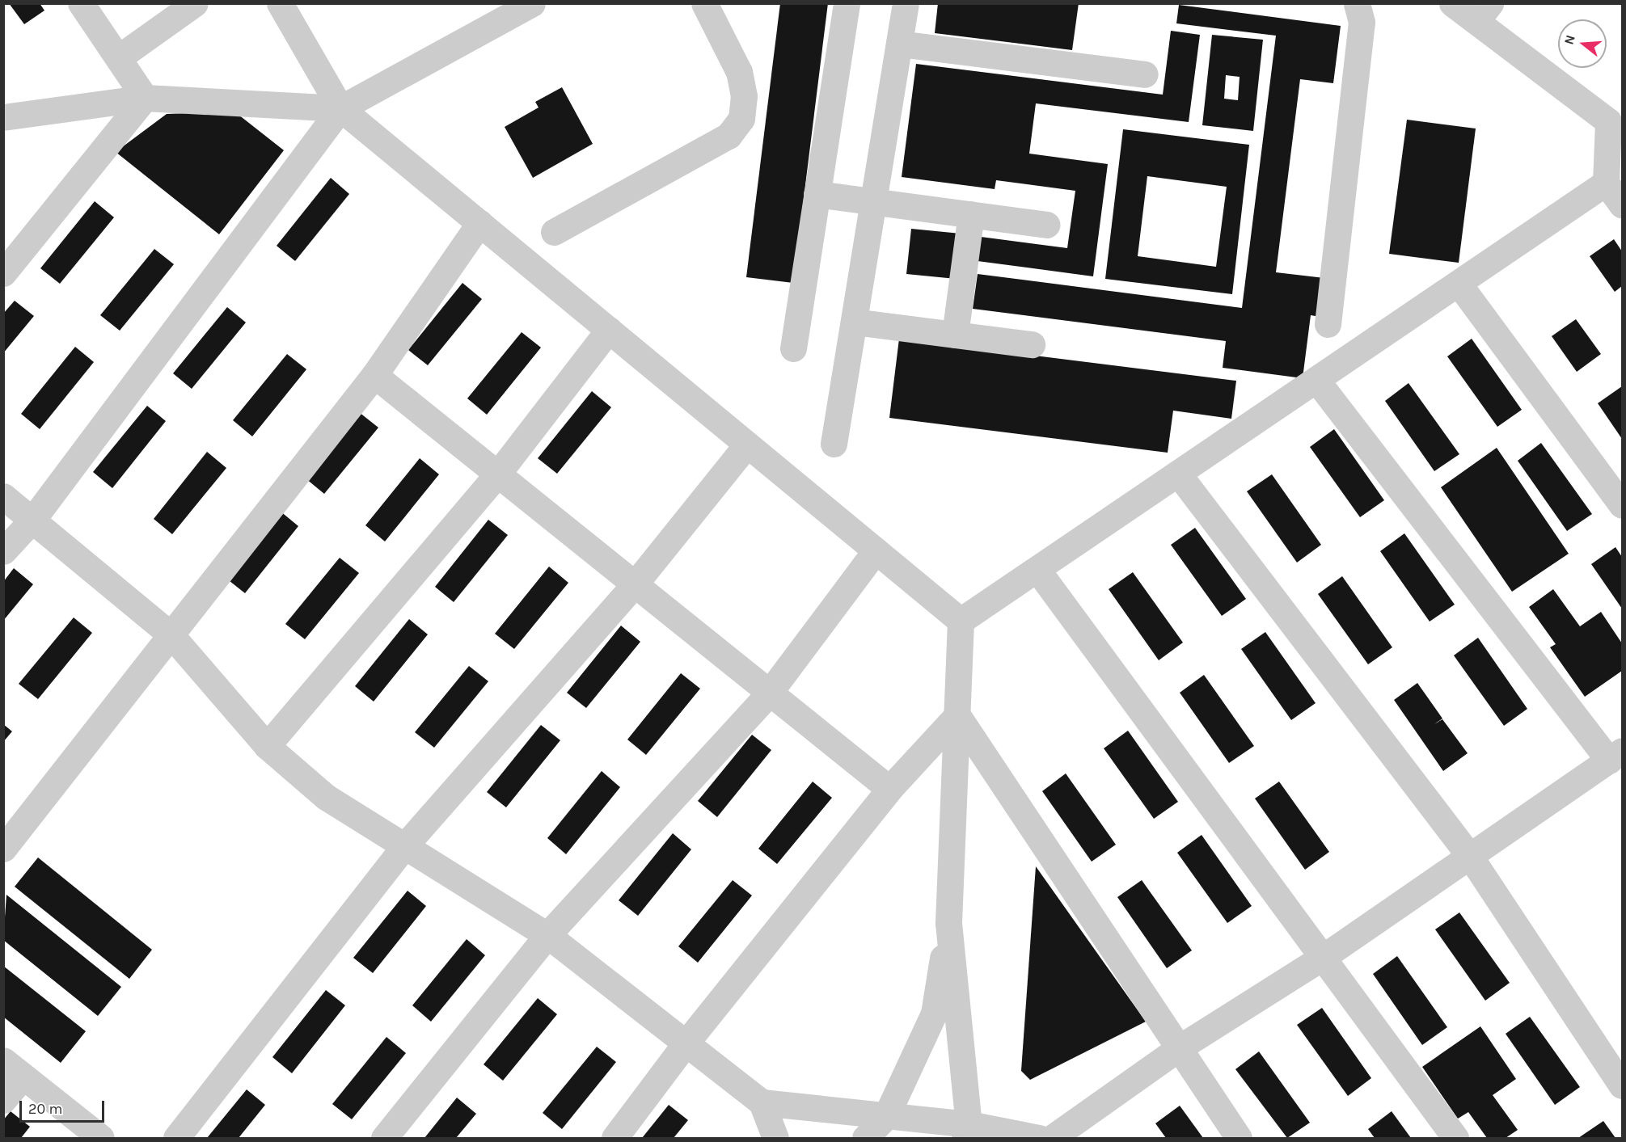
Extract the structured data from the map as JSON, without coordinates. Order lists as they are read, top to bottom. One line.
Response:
{"scale_bar":"20 m","north":"left"}
